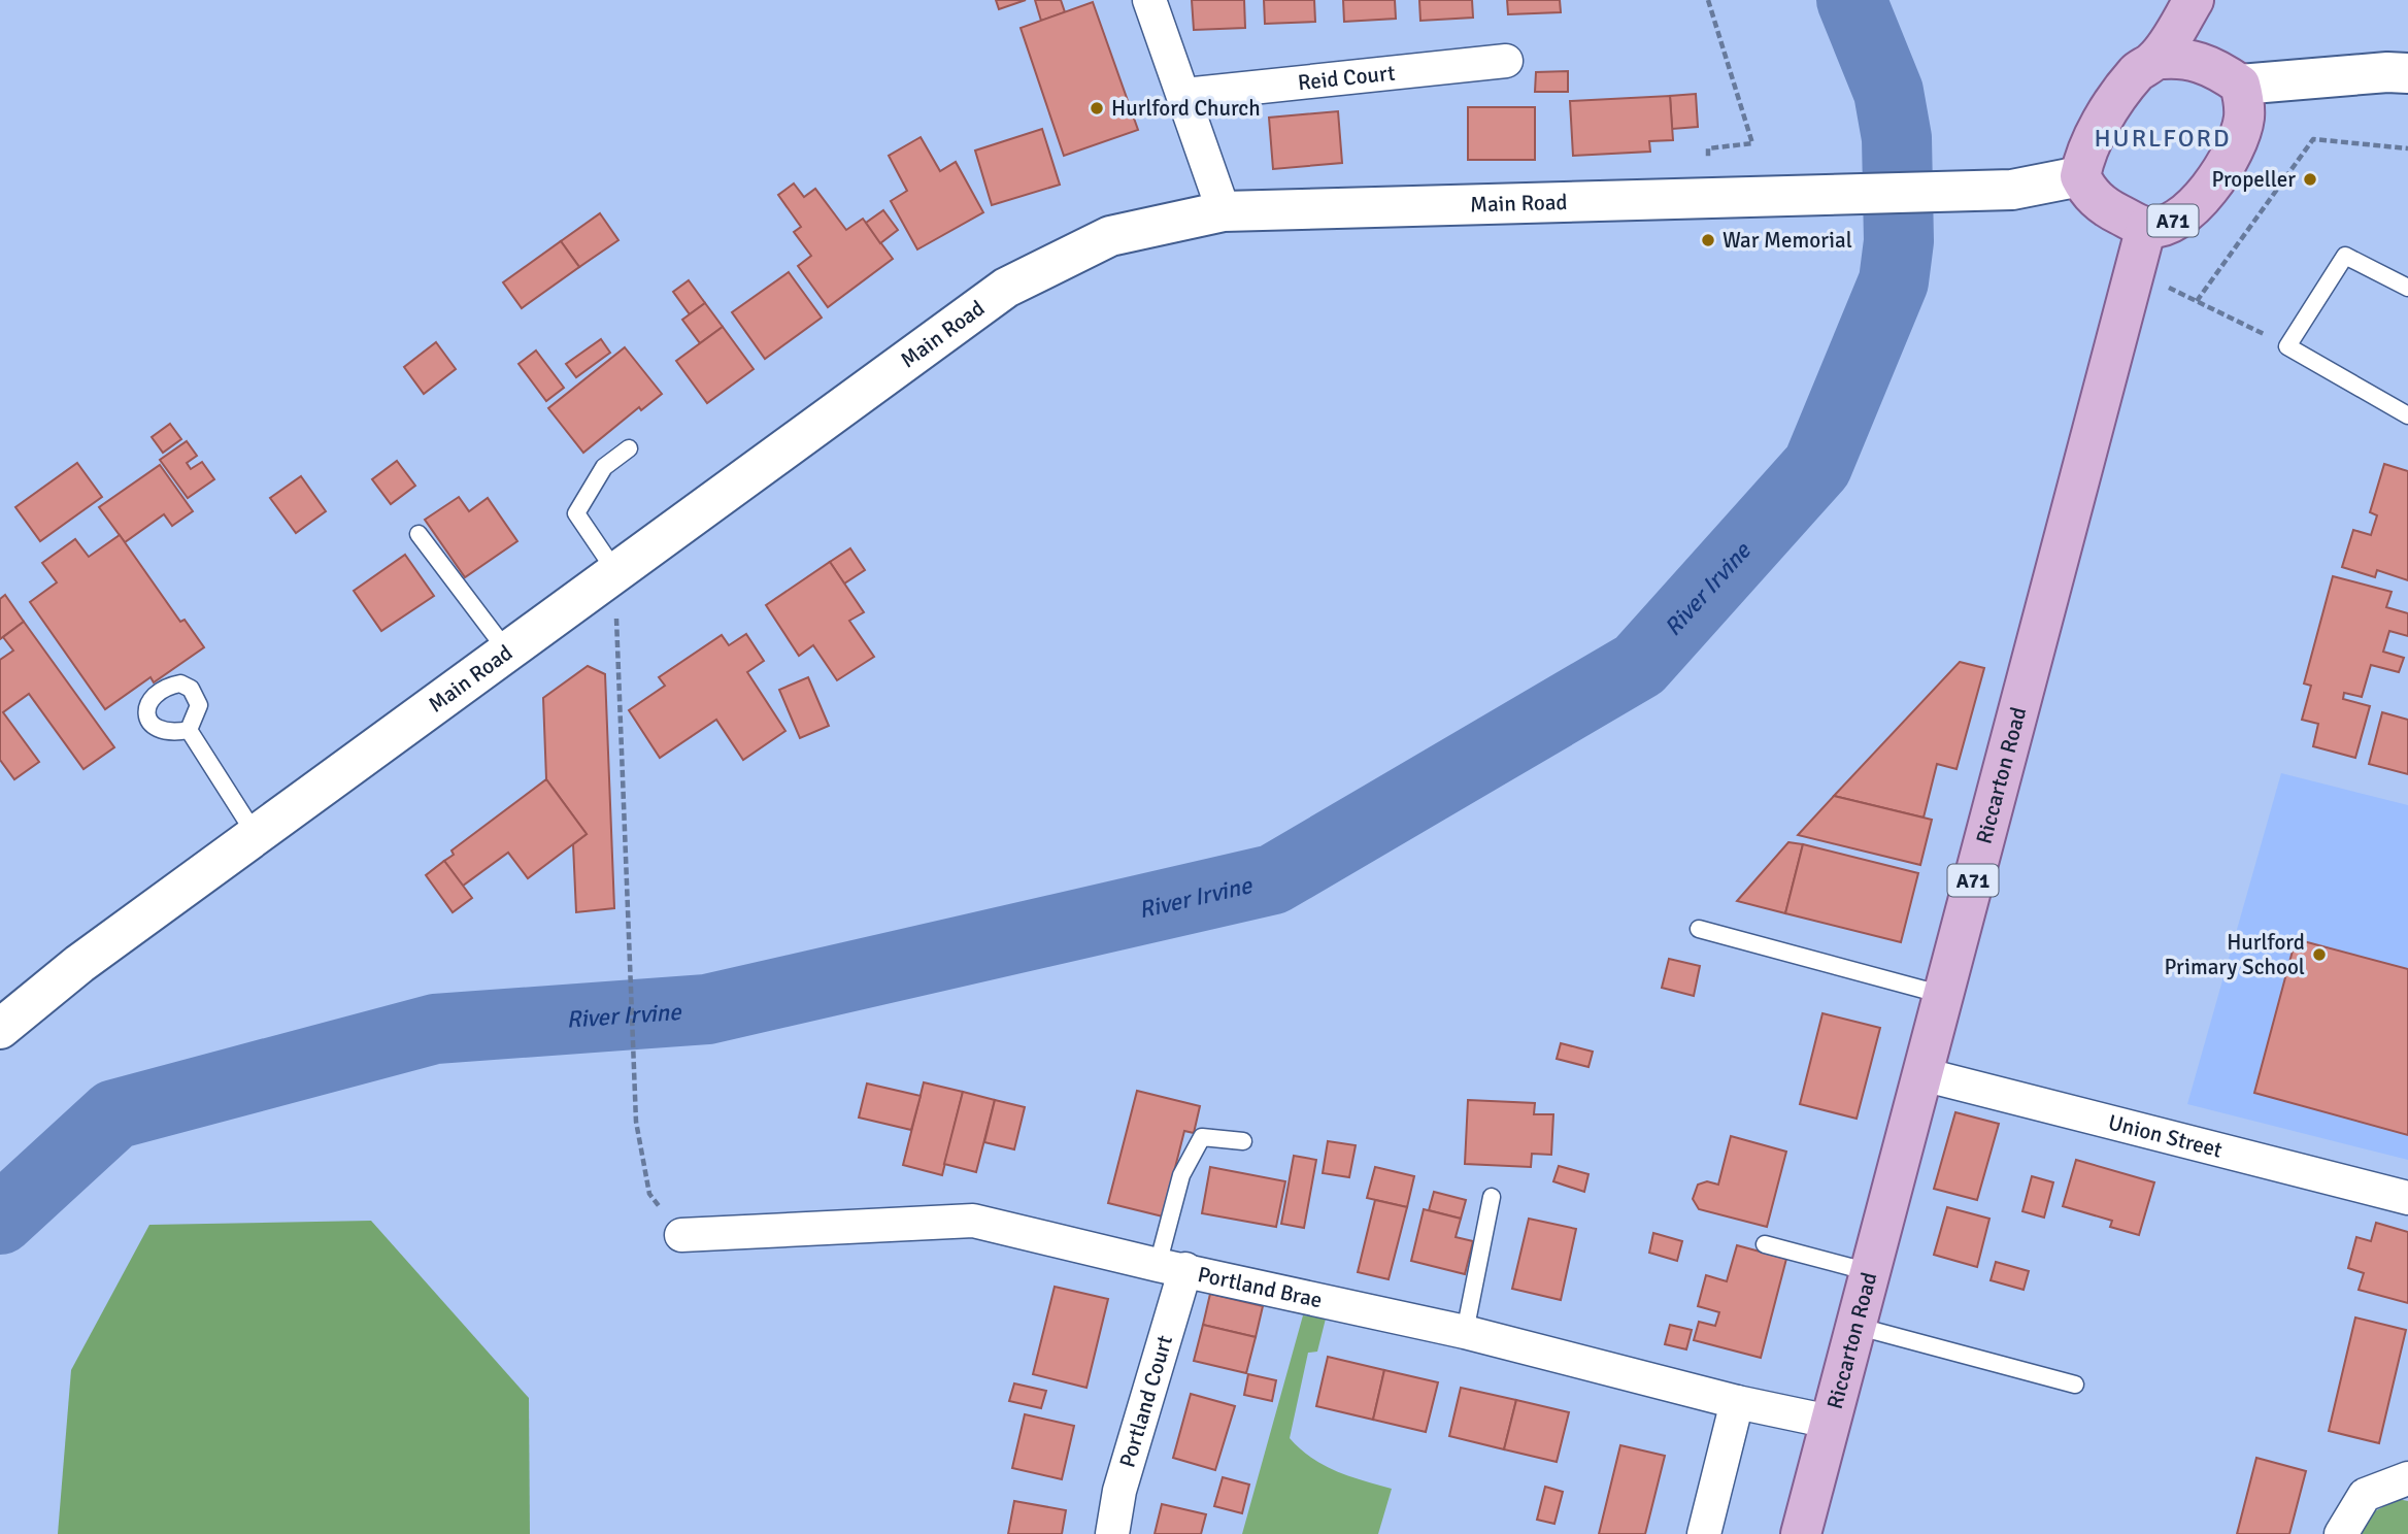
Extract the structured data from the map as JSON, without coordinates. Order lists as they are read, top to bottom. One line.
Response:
{"streets":{"main road":["Main Road","A71","Riccarton Road"],"street":["Reid Court","Union Street","Portland Brae","Portland Court"]},"crossings":[["Main Road","A71"],["Main Road","Riccarton Road"],["A71","Riccarton Road"],["Riccarton Road","Union Street"],["Riccarton Road","Portland Brae"],["Portland Brae","Portland Court"]],"districts":["HURLFORD"],"water":["River Irvine"],"places":["Hurlford Church","Propeller","War Memorial","Hurlford Primary School"]}
